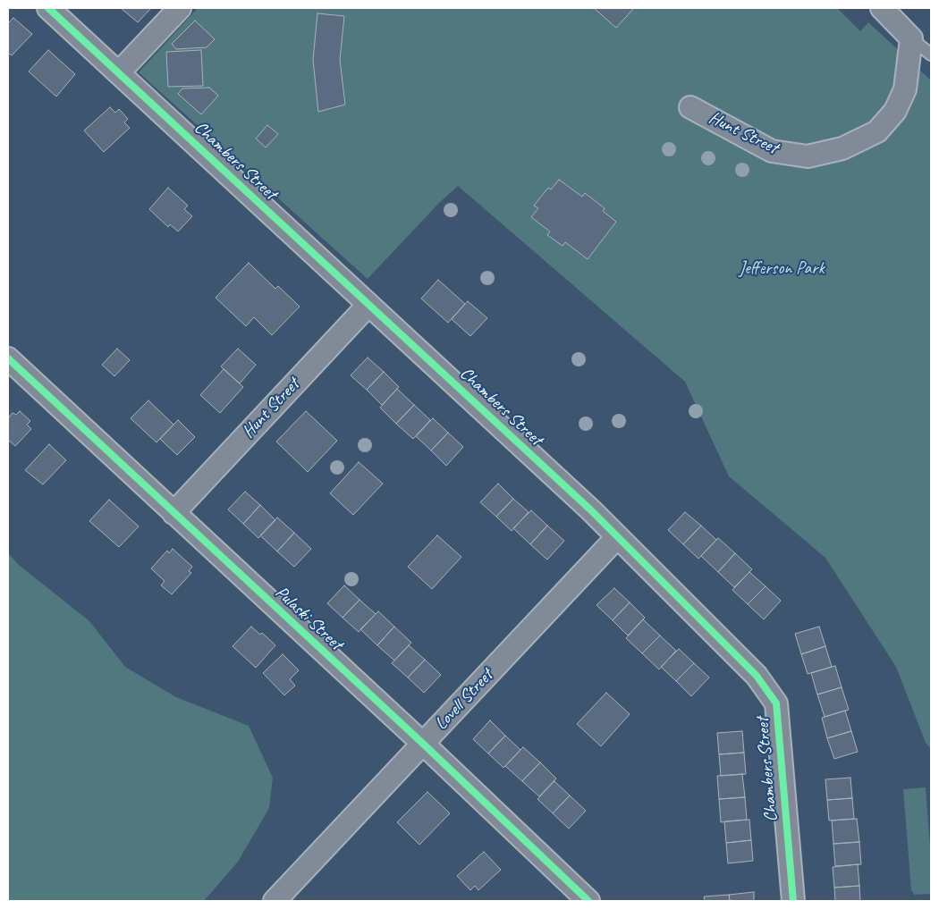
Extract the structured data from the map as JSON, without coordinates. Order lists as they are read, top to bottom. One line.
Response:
{"streets":{"street":["Hunt Street","Chambers Street","Pulaski Street","Lovell Street"]},"crossings":[["Hunt Street","Chambers Street"],["Hunt Street","Pulaski Street"],["Chambers Street","Lovell Street"],["Pulaski Street","Lovell Street"]],"parks":["Jefferson Park"]}
